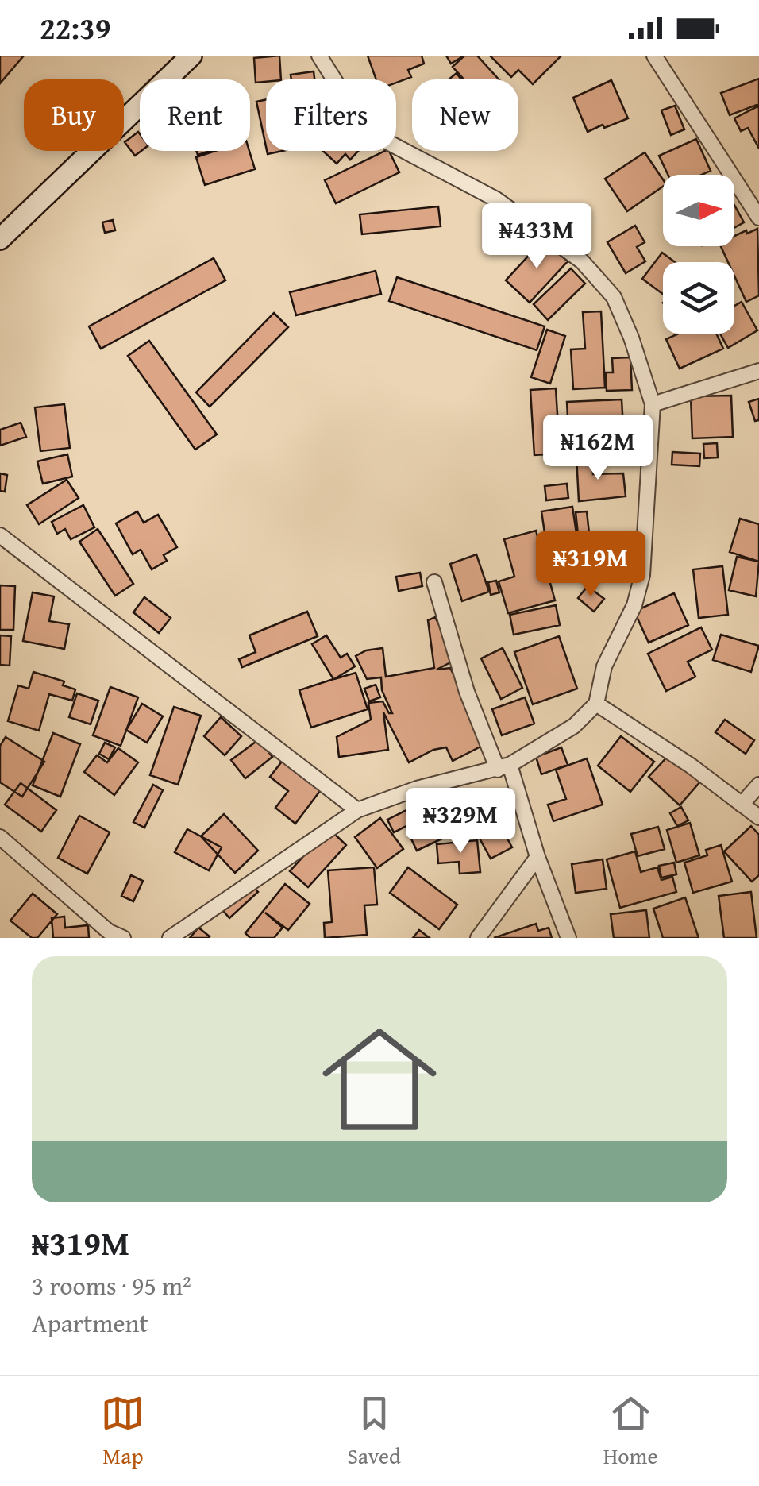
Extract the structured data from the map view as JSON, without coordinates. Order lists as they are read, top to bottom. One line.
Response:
{"north":"right","page":{"status":"22:39","chip":["Buy","Rent","Filters","New"],"price":["₦433M","₦162M","₦319M","₦329M"],"list":[{"name":"₦319M","note":"3 rooms · 95 m² · Apartment"}],"tabs":["Map","Saved","Home"]}}
